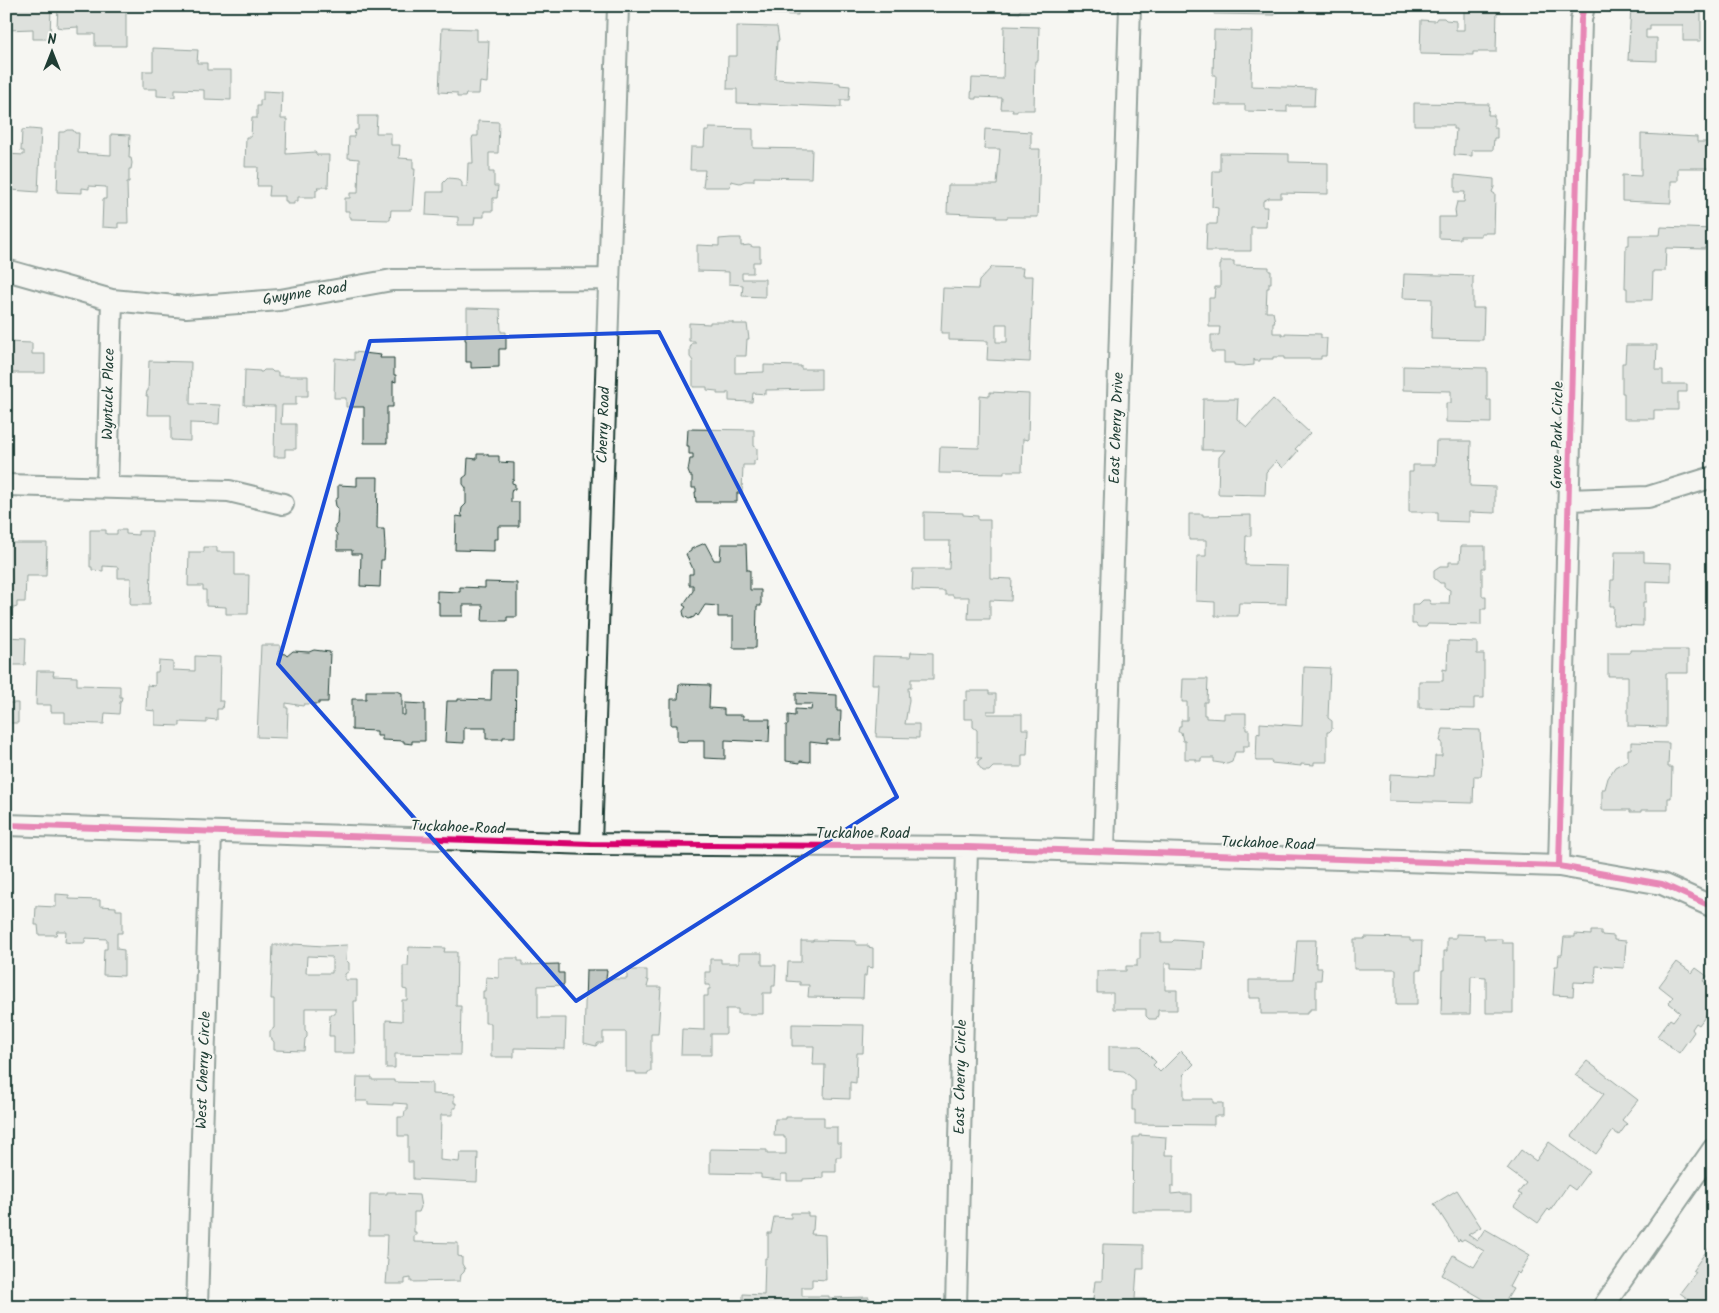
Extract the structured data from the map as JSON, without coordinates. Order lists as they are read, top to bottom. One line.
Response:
{"streets":{"street":["Gwynne Road","Wyntuck Place","Cherry Road","East Cherry Drive","Grove Park Circle","Tuckahoe Road","West Cherry Circle","East Cherry Circle"]},"crossings":[["Gwynne Road","Wyntuck Place"],["Gwynne Road","Cherry Road"],["Cherry Road","Tuckahoe Road"],["East Cherry Drive","Tuckahoe Road"],["Grove Park Circle","Tuckahoe Road"],["Tuckahoe Road","West Cherry Circle"],["Tuckahoe Road","East Cherry Circle"]],"north":"top"}
